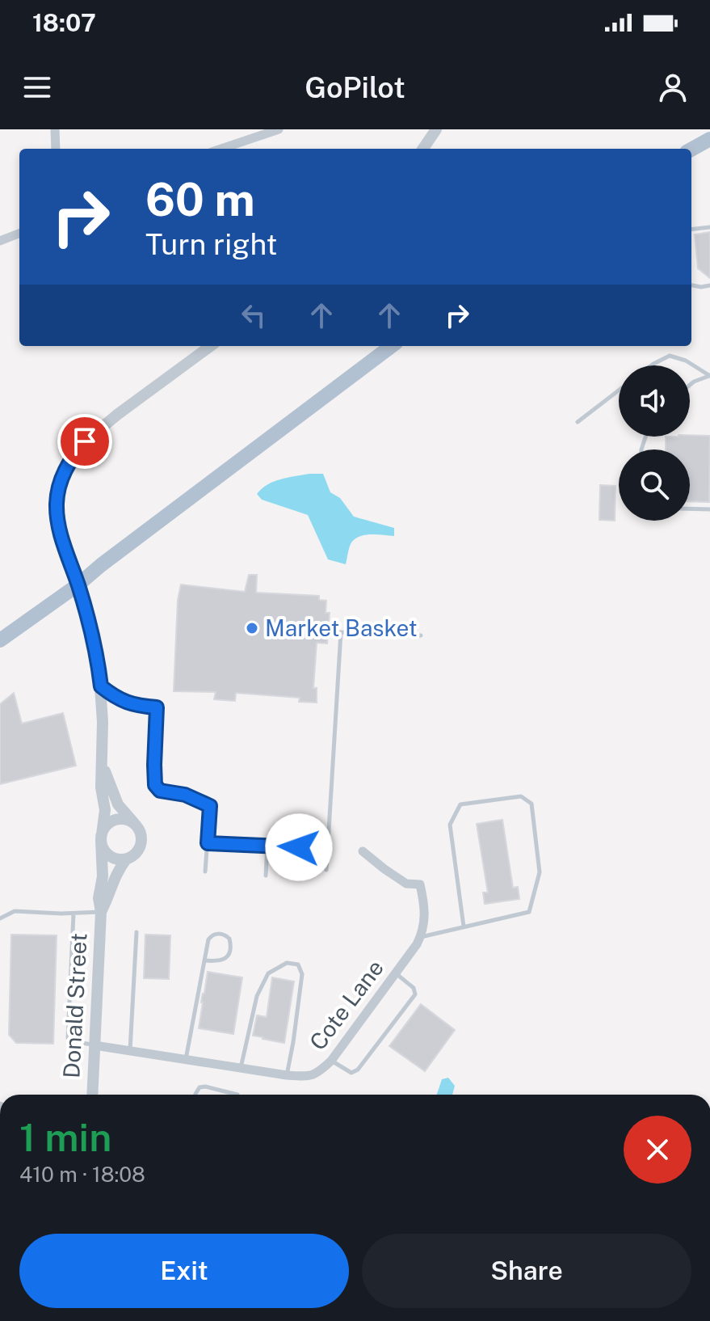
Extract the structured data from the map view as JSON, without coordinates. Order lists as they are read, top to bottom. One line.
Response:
{"streets":{"street":["Cote Lane","Donald Street"]},"crossings":[["Cote Lane","Donald Street"]],"places":["Market Basket"],"page":{"status":"18:07","header":"GoPilot","turn":["60 m","Turn right"],"heading":["1 min","410 m · 18:08"],"buttons":["Exit","Share"]}}
